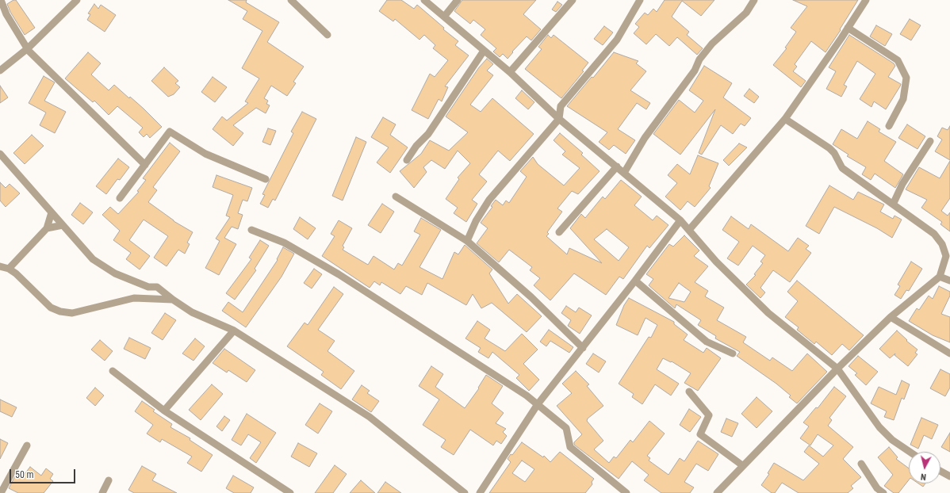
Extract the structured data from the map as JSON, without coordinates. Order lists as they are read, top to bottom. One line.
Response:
{"scale_bar":"50 m","north":"bottom"}
